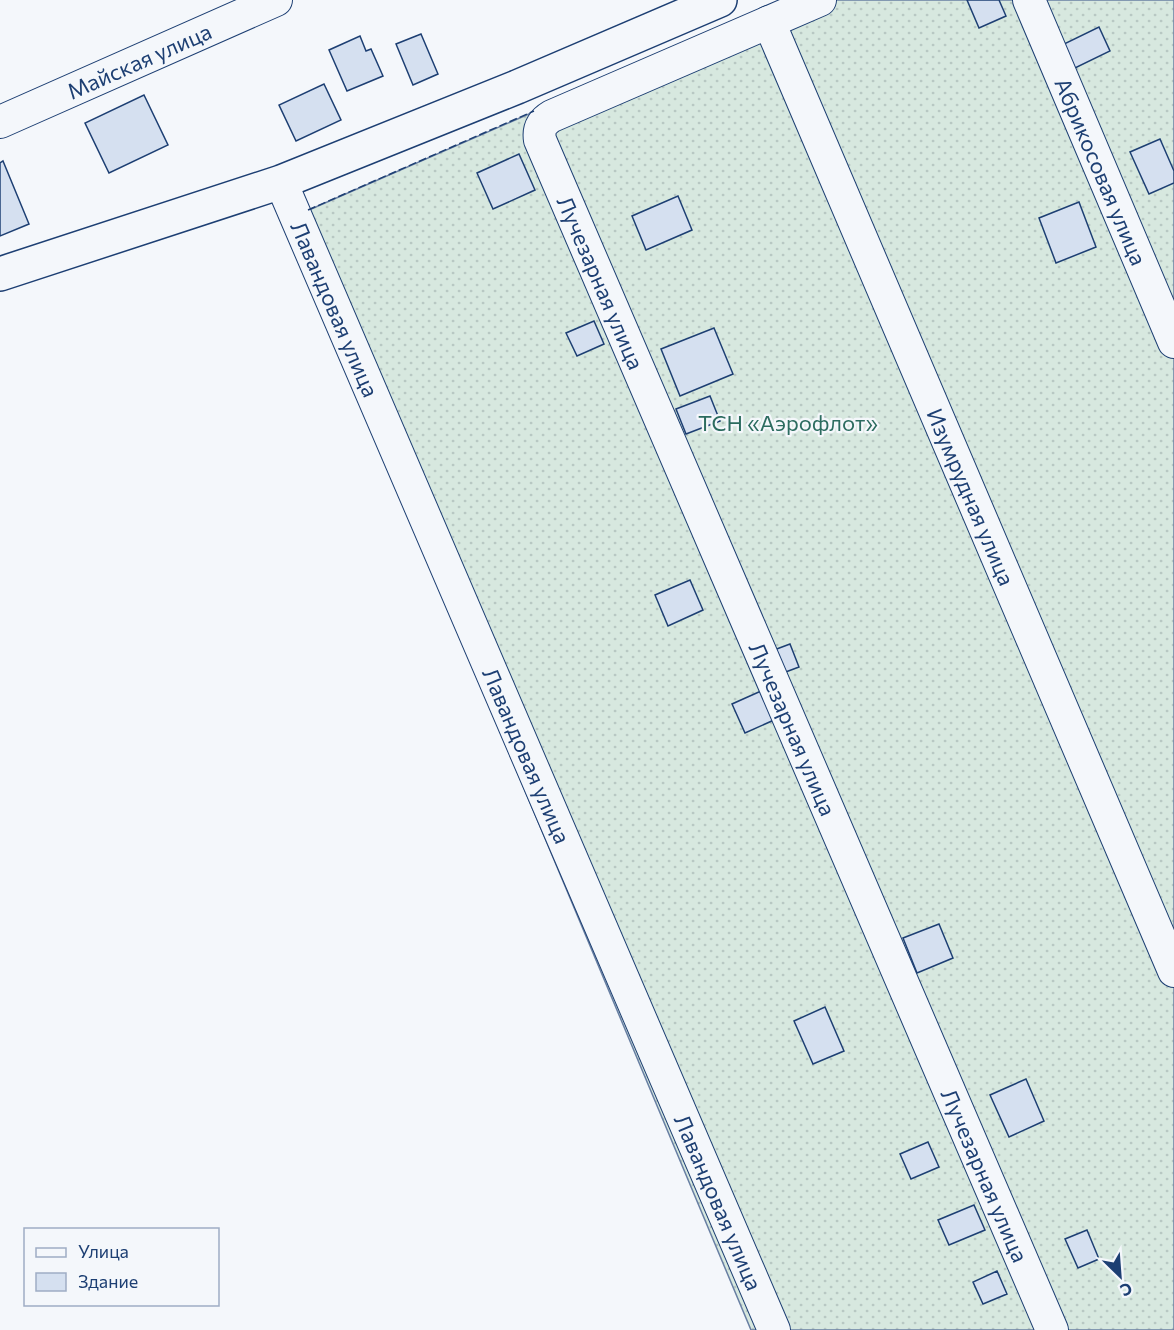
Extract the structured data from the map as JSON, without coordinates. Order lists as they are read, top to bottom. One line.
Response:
{"streets":{"street":["Майская улица","Абрикосовая улица","Лучезарная улица","Лавандовая улица","Изумрудная улица"]},"crossings":[["Лучезарная улица","Изумрудная улица"]],"parks":["ТСН «Аэрофлот»"],"legend":["Улица","Здание"],"north":"bottom right"}
